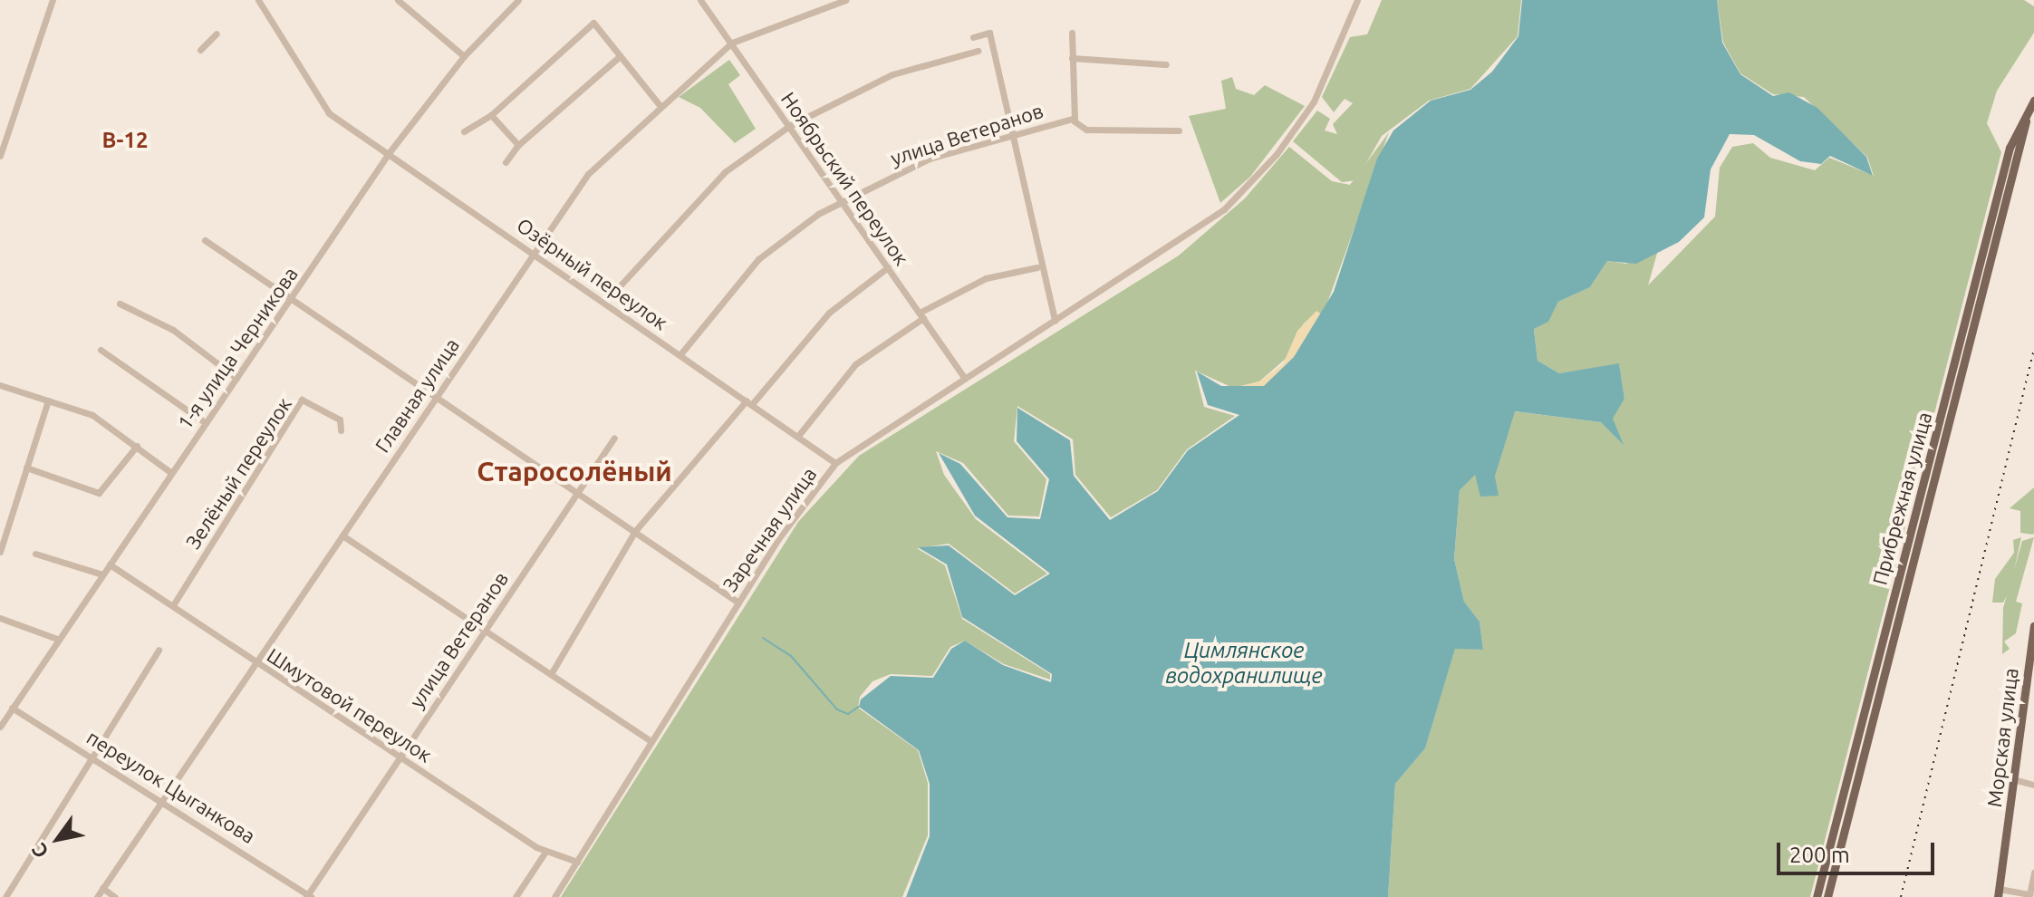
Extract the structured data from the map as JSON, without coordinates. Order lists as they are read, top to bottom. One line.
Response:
{"streets":{"main road":["Прибрежная улица","Морская улица"],"street":["улица Ветеранов","Ноябрьский переулок","Озёрный переулок","1-я улица Черникова","Главная улица","Зелёный переулок","Заречная улица","Шмутовой переулок","переулок Цыганкова"]},"crossings":[["улица Ветеранов","Ноябрьский переулок"],["улица Ветеранов","Озёрный переулок"],["улица Ветеранов","Шмутовой переулок"],["улица Ветеранов","переулок Цыганкова"],["Ноябрьский переулок","Главная улица"],["Ноябрьский переулок","Заречная улица"],["Озёрный переулок","1-я улица Черникова"],["Озёрный переулок","Главная улица"],["Озёрный переулок","Заречная улица"],["1-я улица Черникова","Шмутовой переулок"],["1-я улица Черникова","переулок Цыганкова"],["Главная улица","Шмутовой переулок"],["Главная улица","переулок Цыганкова"],["Зелёный переулок","Шмутовой переулок"],["Заречная улица","Шмутовой переулок"]],"districts":["В-12","Староcолёный"],"water":["Цимлянское водохранилище"],"scale_bar":"200 m","north":"bottom left"}
